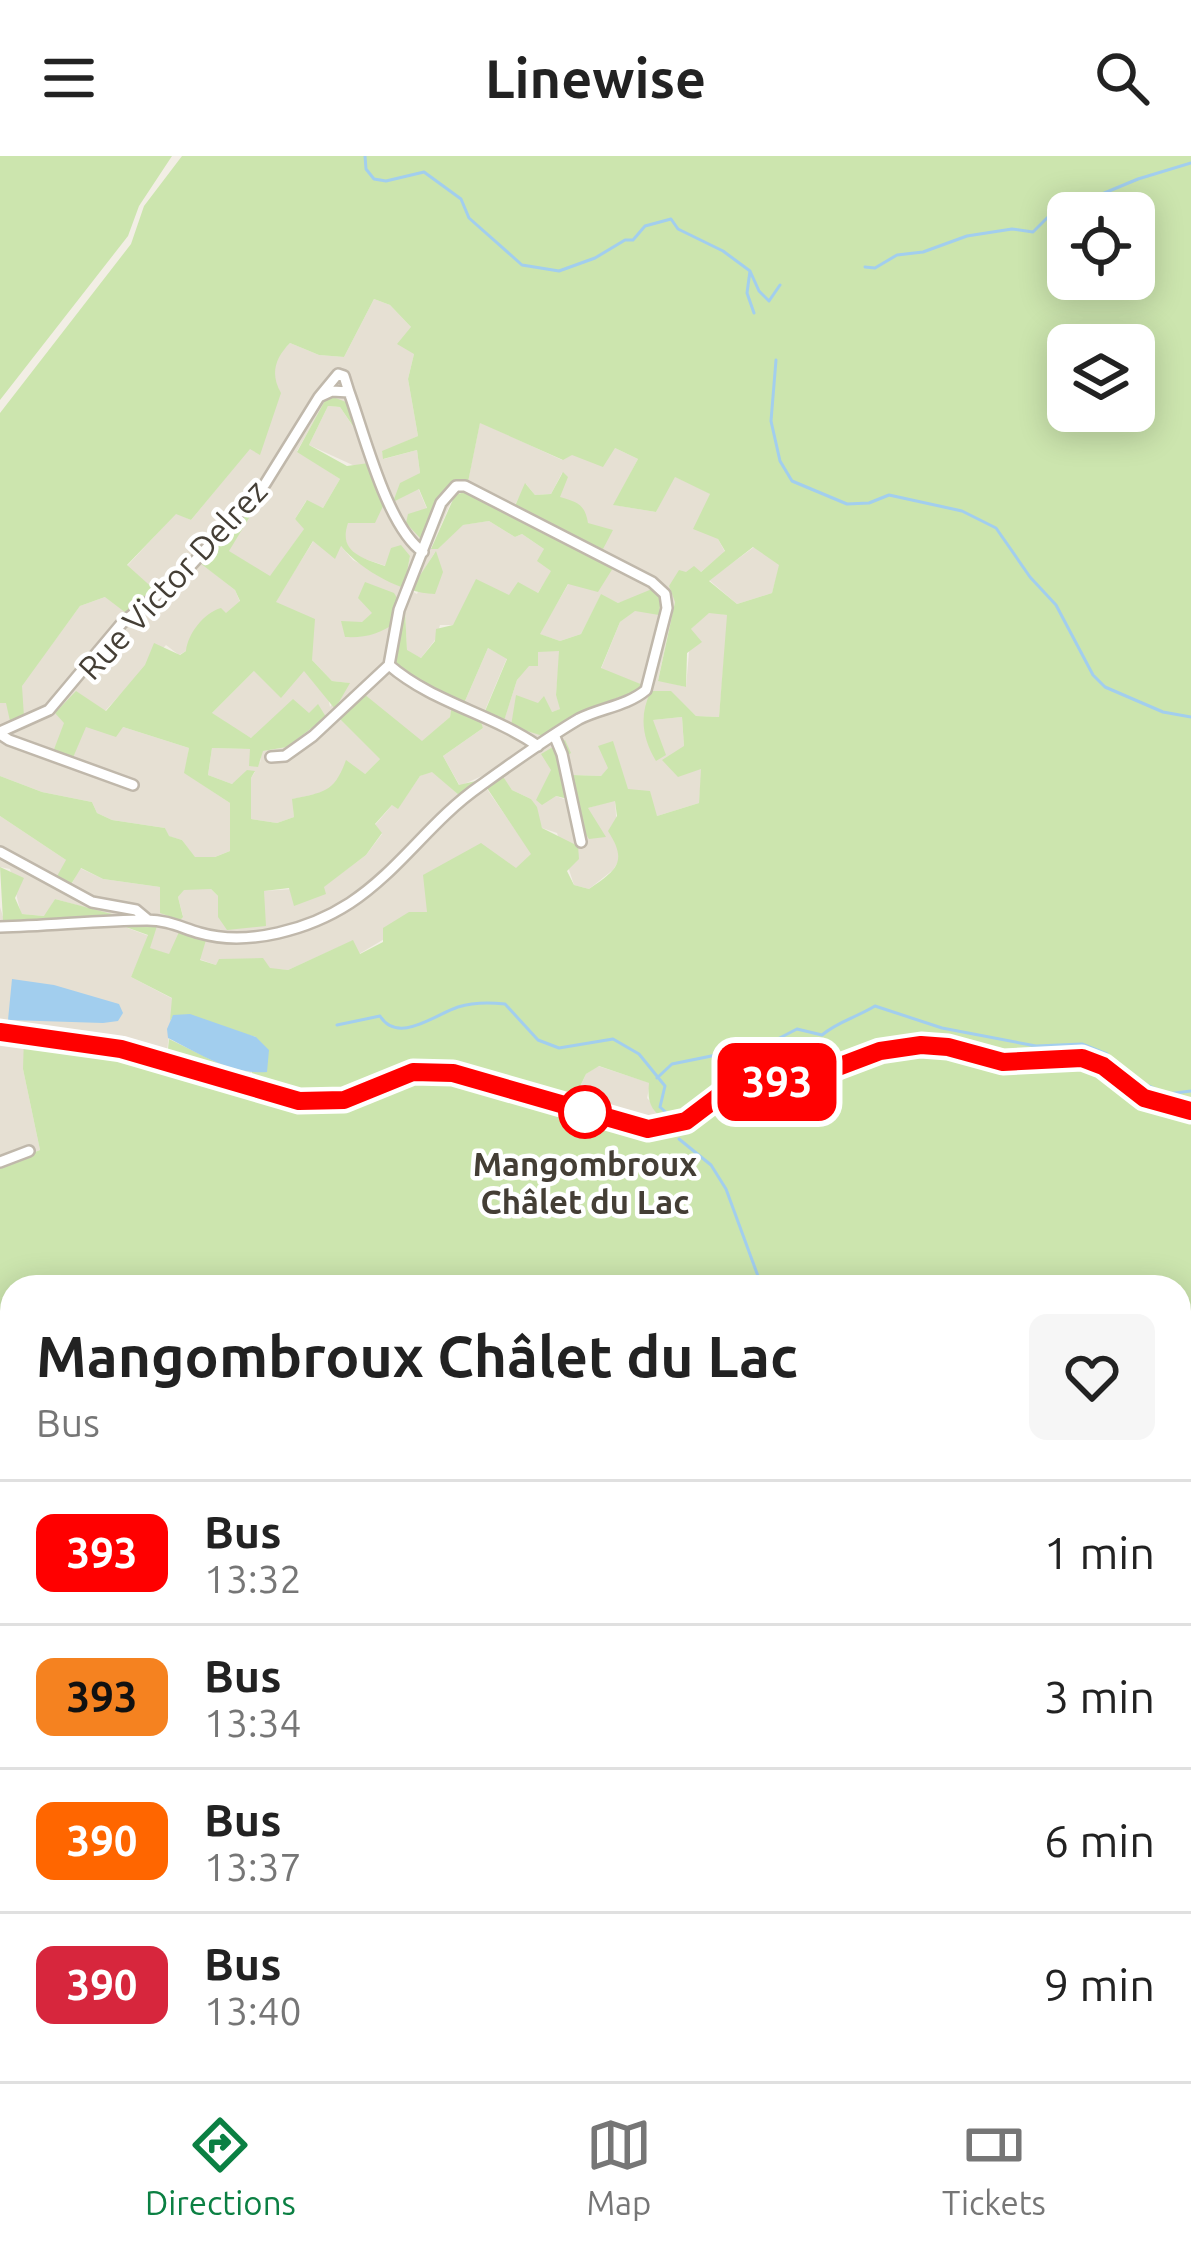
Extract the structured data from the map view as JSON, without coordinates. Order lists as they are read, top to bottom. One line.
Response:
{"streets":{"street":["Rue Victor Delrez"]},"places":["Mangombroux Châlet du Lac"],"lines":["bus line 393"],"page":{"header":"Linewise","on_map":"393","heading":["Mangombroux Châlet du Lac","Bus"],"list":[{"mark":"393","name":"Bus","note":"13:32","value":"1 min"},{"mark":"393","name":"Bus","note":"13:34","value":"3 min"},{"mark":"390","name":"Bus","note":"13:37","value":"6 min"},{"mark":"390","name":"Bus","note":"13:40","value":"9 min"}],"tabs":["Directions","Map","Tickets"]}}
